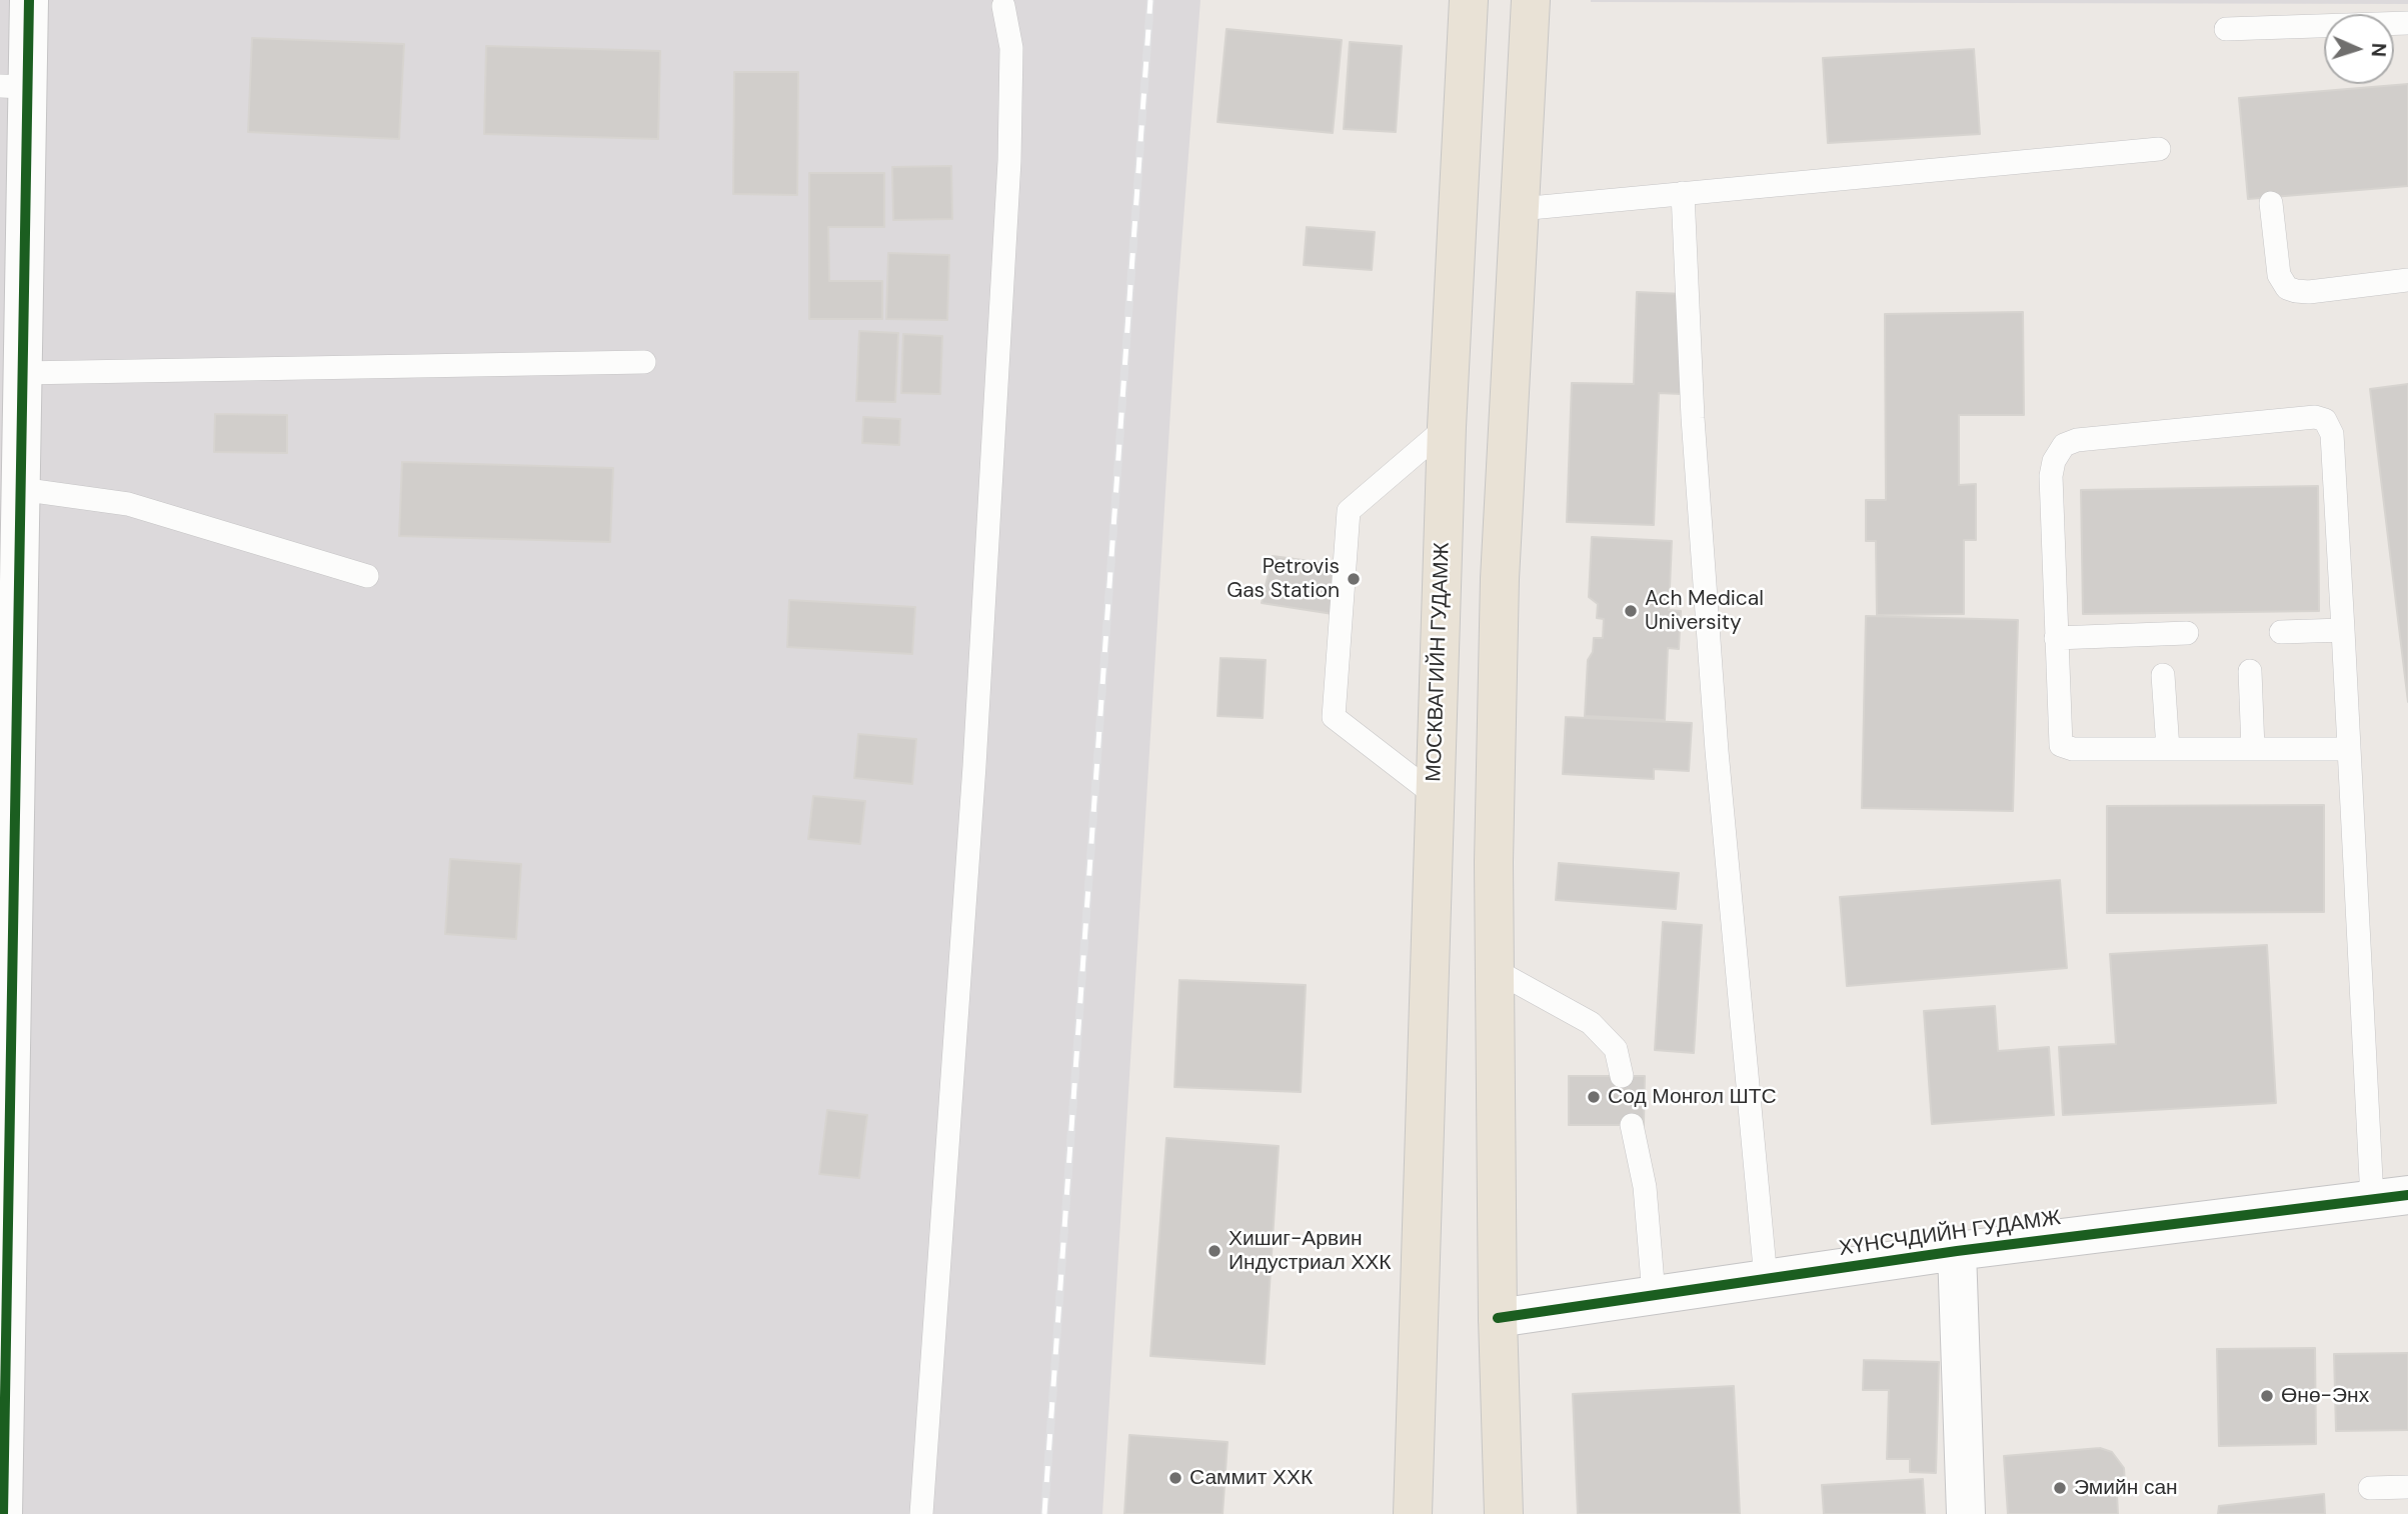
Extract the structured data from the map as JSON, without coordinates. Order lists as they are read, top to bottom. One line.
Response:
{"streets":{"highway":["МОСКВАГИЙН ГУДАМЖ"],"street":["ХҮНСЧДИЙН ГУДАМЖ"]},"places":["Petrovis Gas Station","Ach Medical University","Сод Монгол ШТС","Хишиг-Арвин Индустриал ХХК","Өнө-Энх","Саммит ХХК","Эмийн сан"],"north":"right"}
